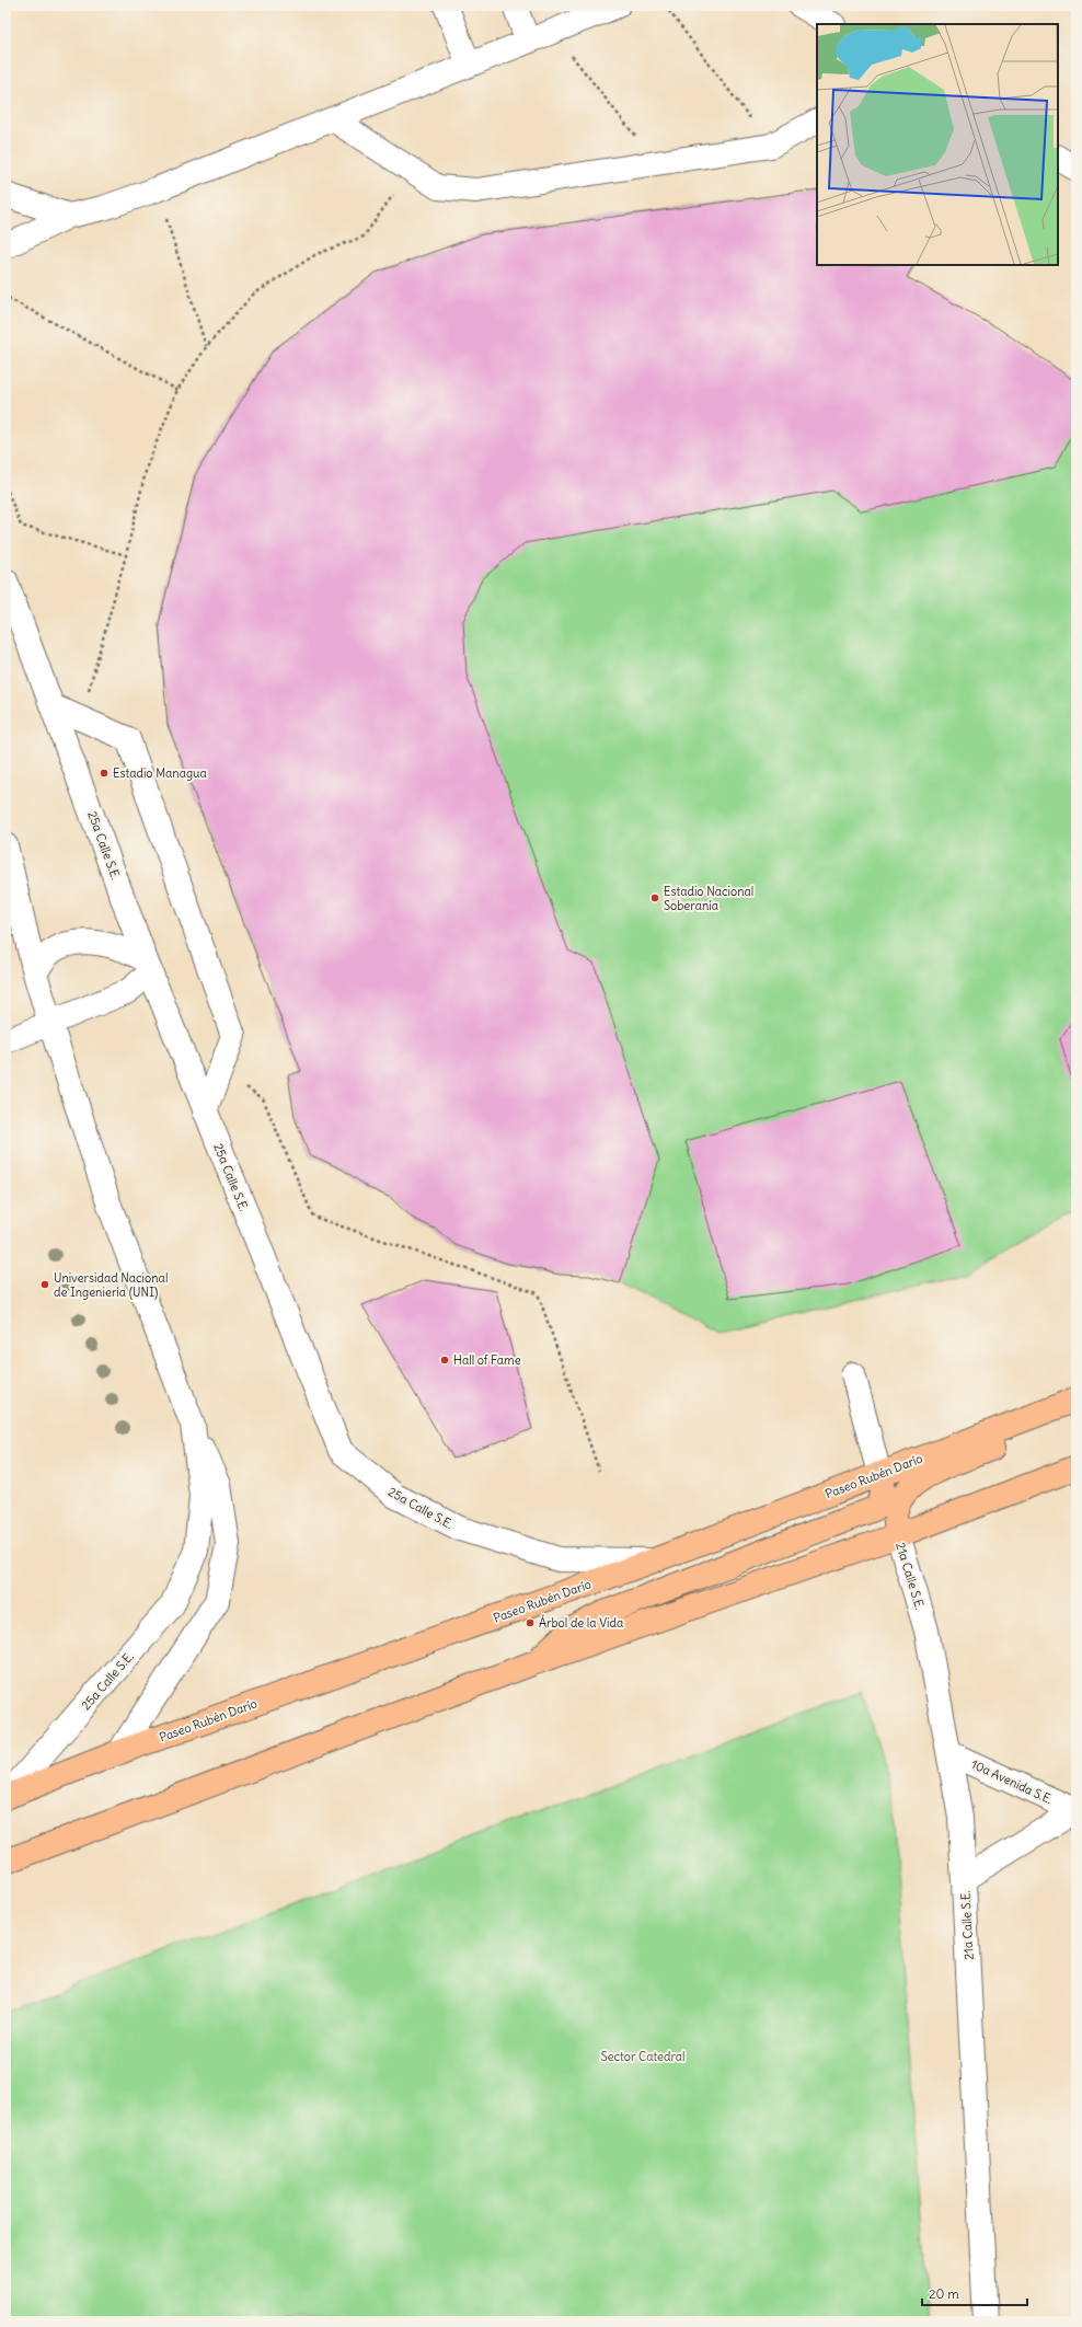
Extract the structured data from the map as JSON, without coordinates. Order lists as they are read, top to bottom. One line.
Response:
{"streets":{"highway":["Paseo Rubén Darío"],"street":["25a Calle S.E.","21a Calle S.E.","10a Avenida S.E."]},"crossings":[["25a Calle S.E.","Paseo Rubén Darío"],["21a Calle S.E.","10a Avenida S.E."]],"parks":["Sector Catedral"],"places":["Estadio Managua","Estadio Nacional Soberanía","Universidad Nacional de Ingeniería (UNI)","Hall of Fame","Árbol de la Vida"],"scale_bar":"20 m"}
